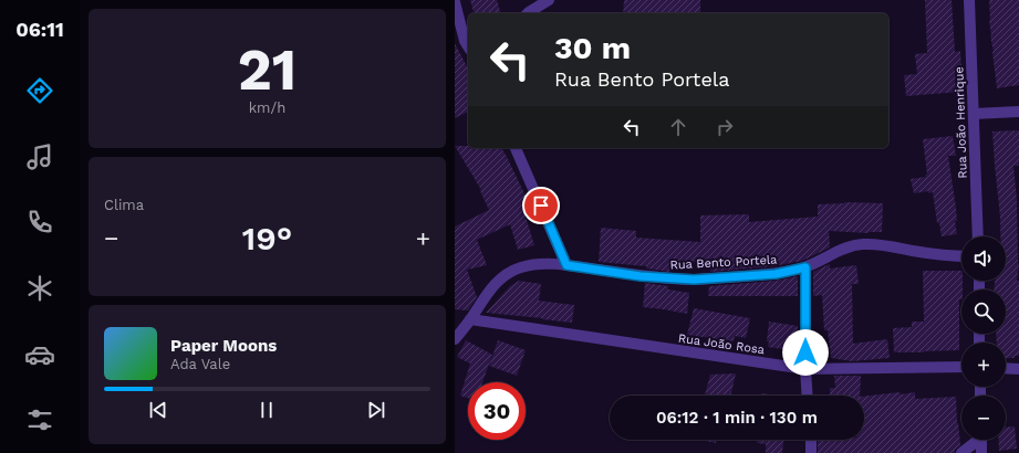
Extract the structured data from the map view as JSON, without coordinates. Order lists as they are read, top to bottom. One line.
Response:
{"streets":{"street":["Rua João Henrique","Rua Bento Portela","Rua João Rosa"]},"crossings":[["Rua Bento Portela","Rua João Rosa"]],"page":{"tabs":"06:11","tile":[["21","km/h"],"Clima"],"turn":["30 m","Rua Bento Portela"],"heat":["−","19°","+"],"map_buttons":["+","−"],"song":["Paper Moons","Ada Vale"],"limit":"30","trip":"06:12 · 1 min · 130 m"}}
